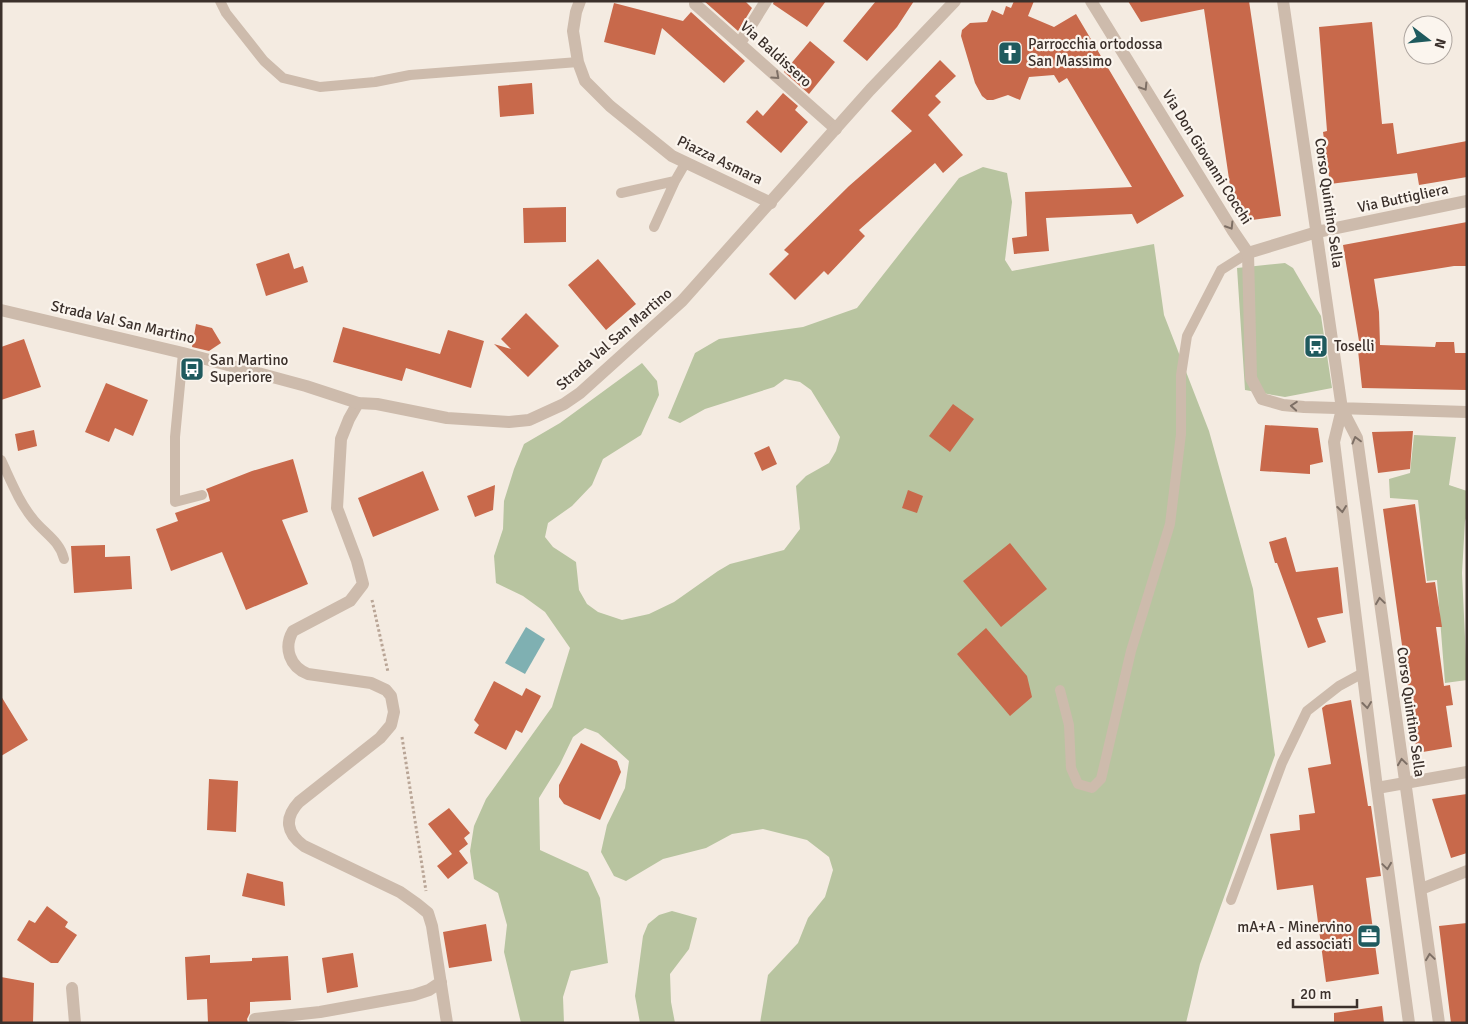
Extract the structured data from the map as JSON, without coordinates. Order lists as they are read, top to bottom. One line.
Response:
{"streets":{"street":["Via Baldissero","Via Don Giovanni Cocchi","Piazza Asmara","Via Buttigliera","Corso Quintino Sella","Strada Val San Martino"]},"crossings":[["Via Baldissero","Strada Val San Martino"],["Via Don Giovanni Cocchi","Via Buttigliera"],["Piazza Asmara","Strada Val San Martino"],["Via Buttigliera","Corso Quintino Sella"]],"one_way":["Via Baldissero","Via Don Giovanni Cocchi"],"places":{"church":["Parrocchia ortodossa San Massimo"],"bus stop":["Toselli","San Martino Superiore"],"office":["mA+A - Minervino ed associati"]},"scale_bar":"20 m","north":"right"}
